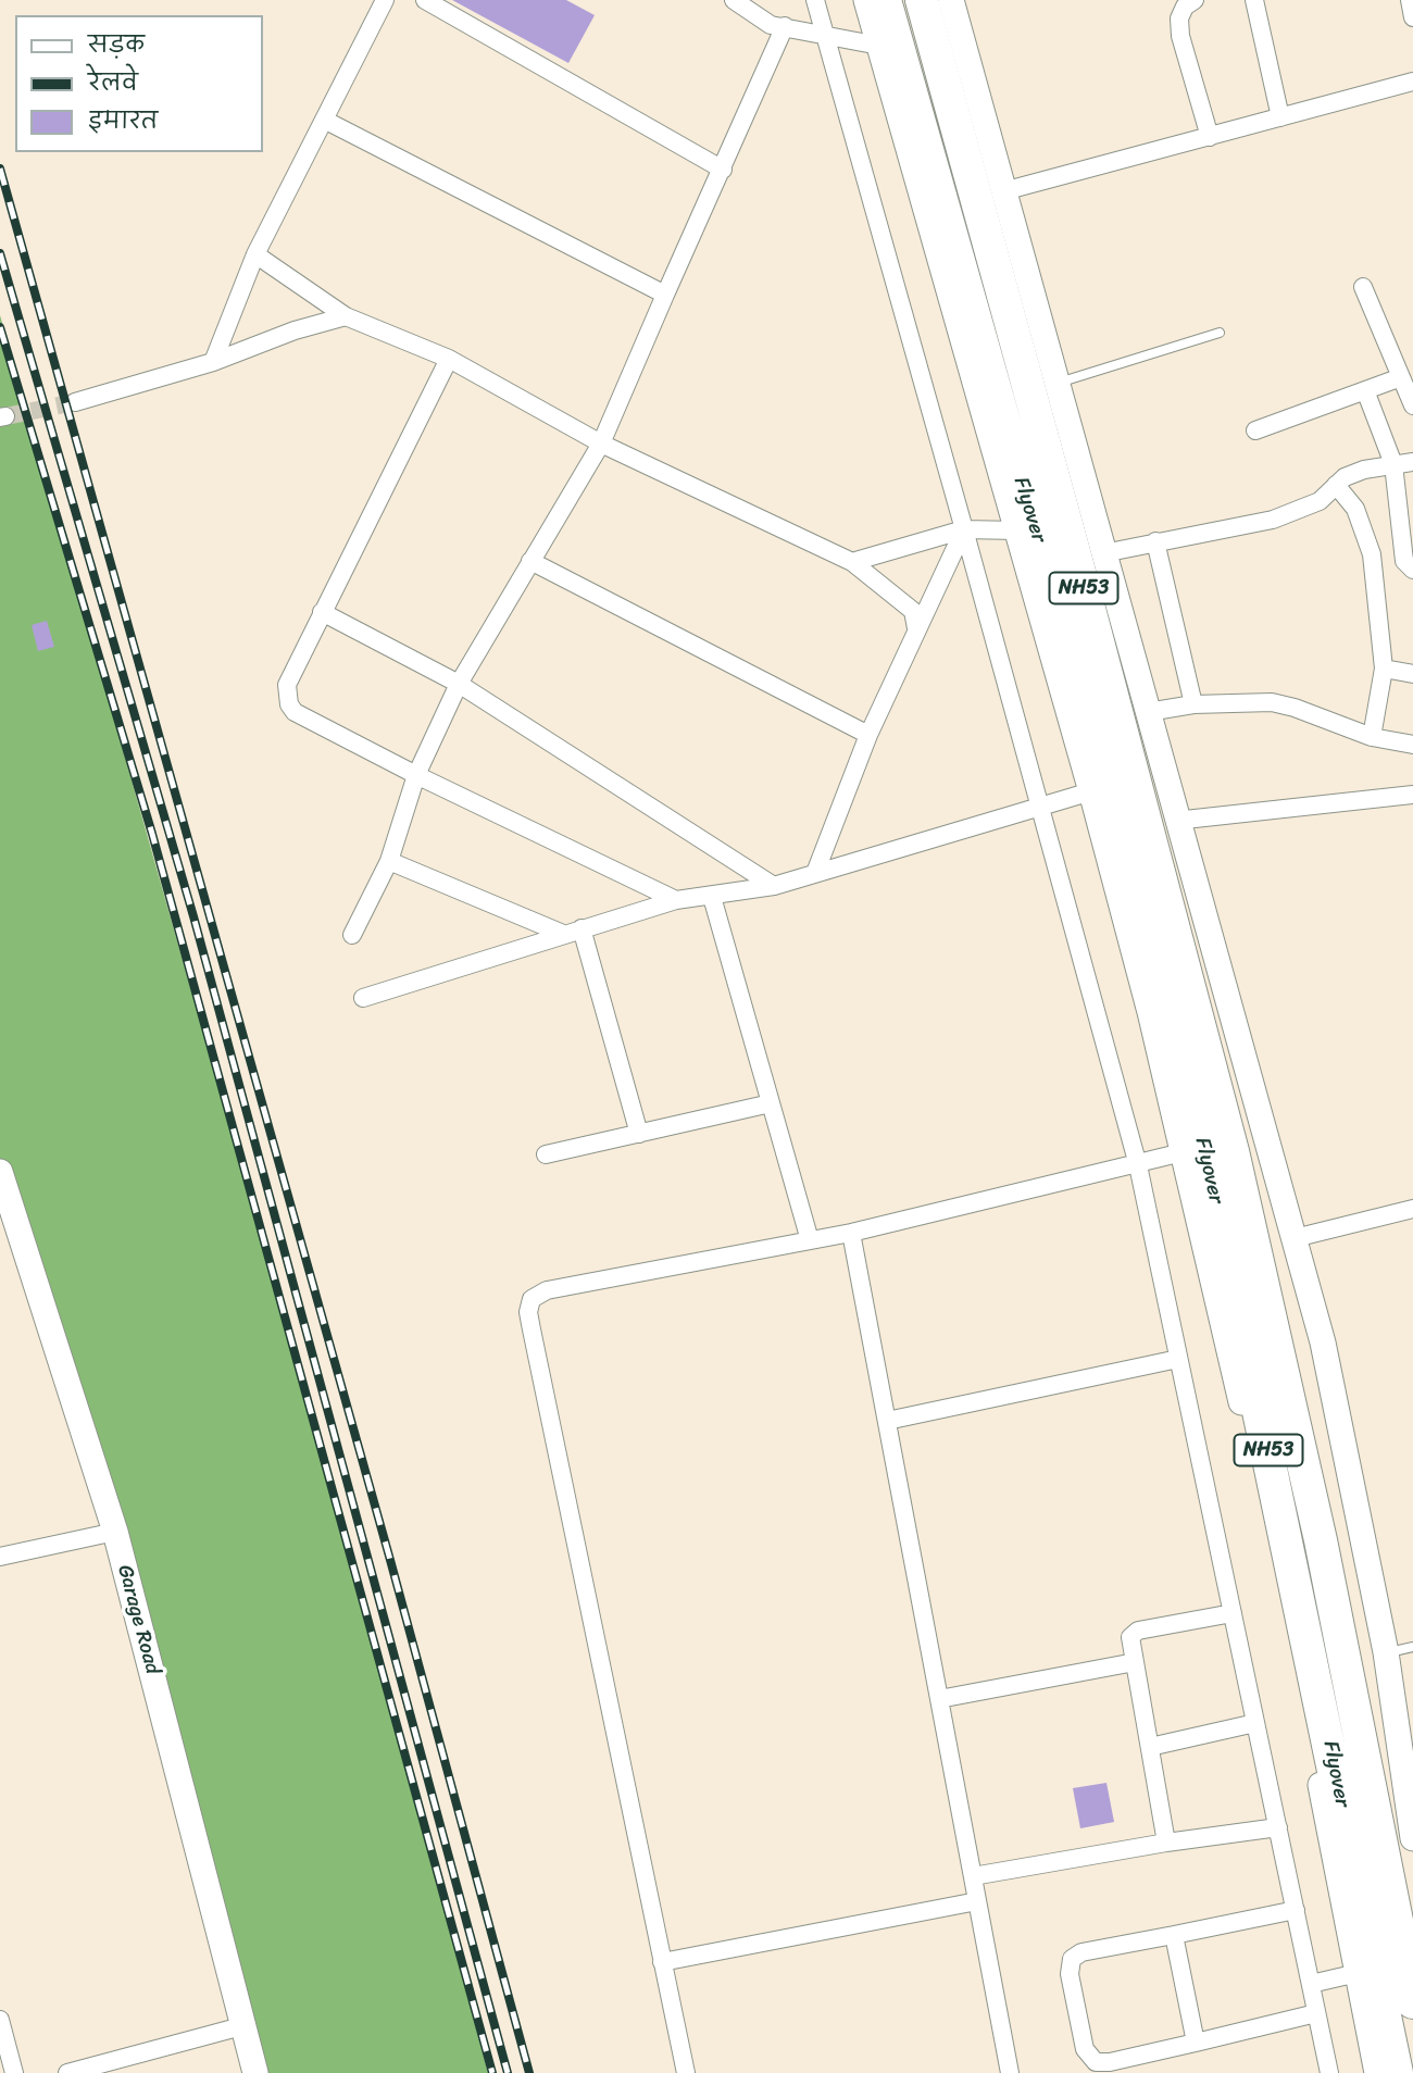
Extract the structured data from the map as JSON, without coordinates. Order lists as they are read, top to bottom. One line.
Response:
{"streets":{"highway":["Flyover","NH53"],"street":["Garage Road"]},"crossings":[["Flyover","NH53"]],"legend":["सड़क","रेलवे","इमारत"]}
